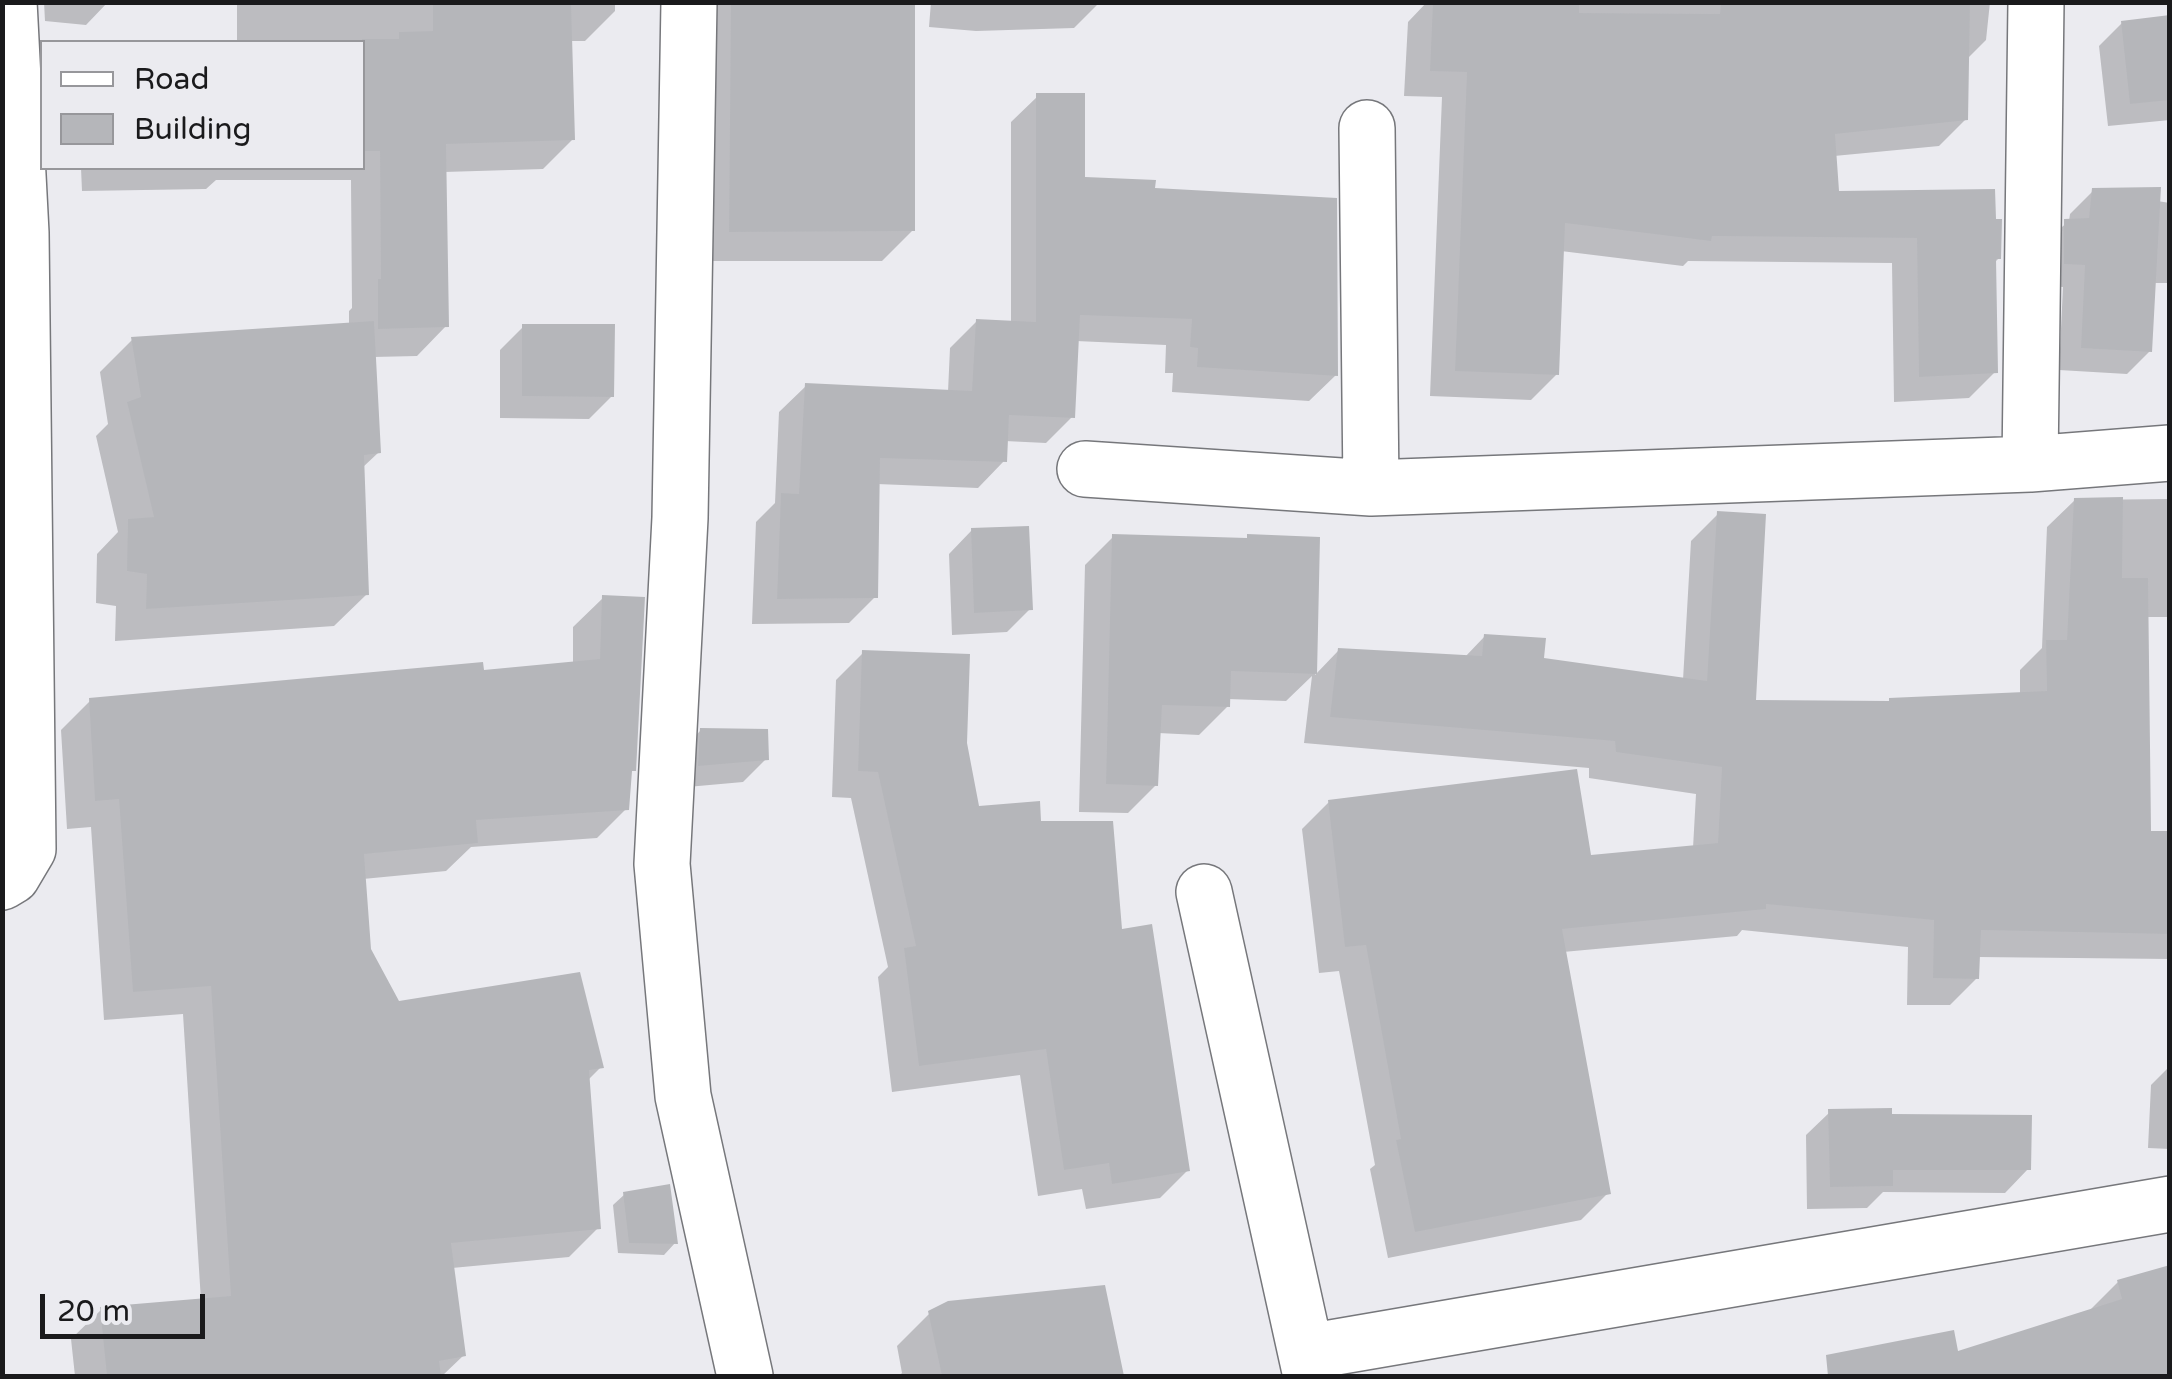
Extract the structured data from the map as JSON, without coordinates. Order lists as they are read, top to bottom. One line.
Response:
{"legend":["Road","Building"],"scale_bar":"20 m"}
